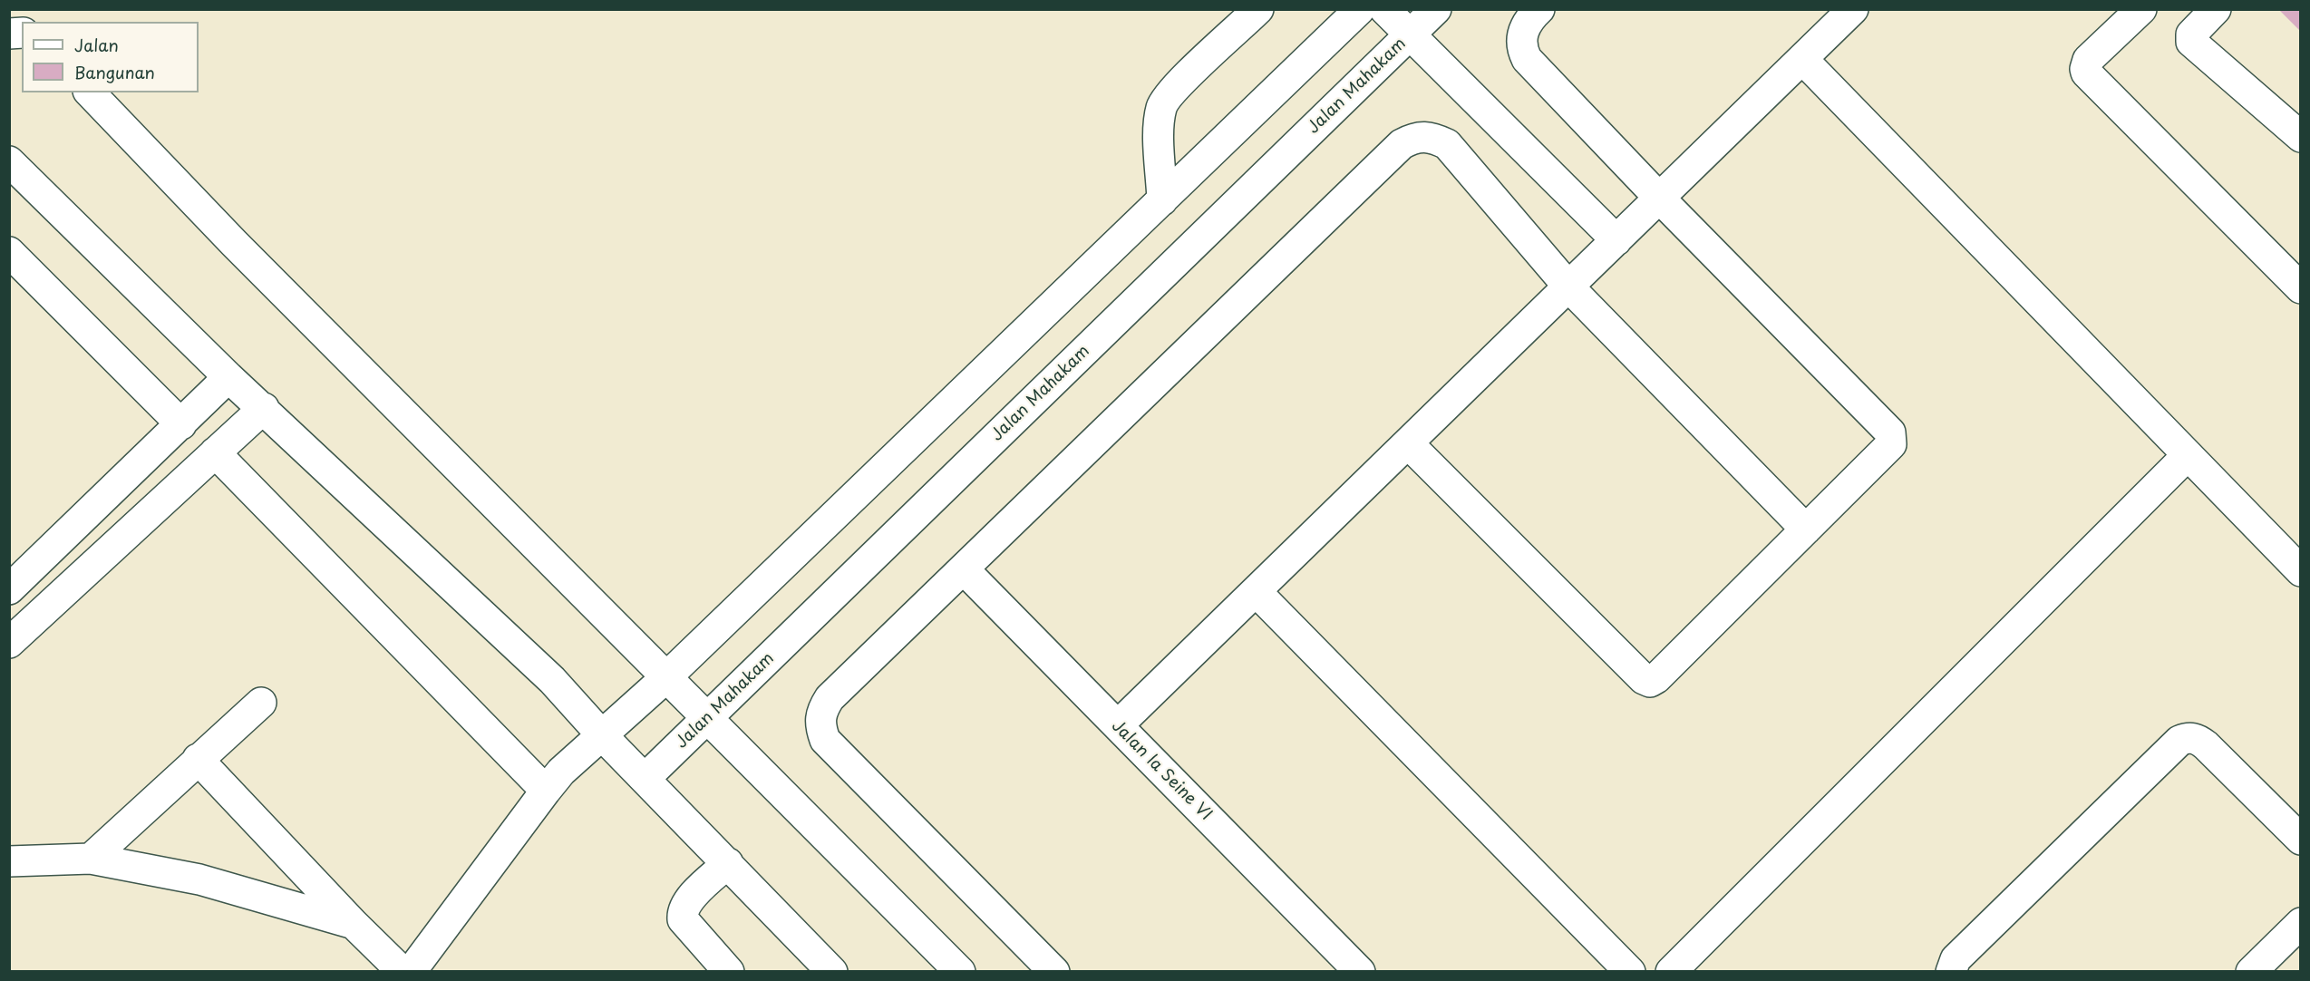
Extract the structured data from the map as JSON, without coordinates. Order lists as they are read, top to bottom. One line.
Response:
{"streets":{"street":["Jalan Mahakam","Jalan la Seine VI"]},"legend":["Jalan","Bangunan"]}
